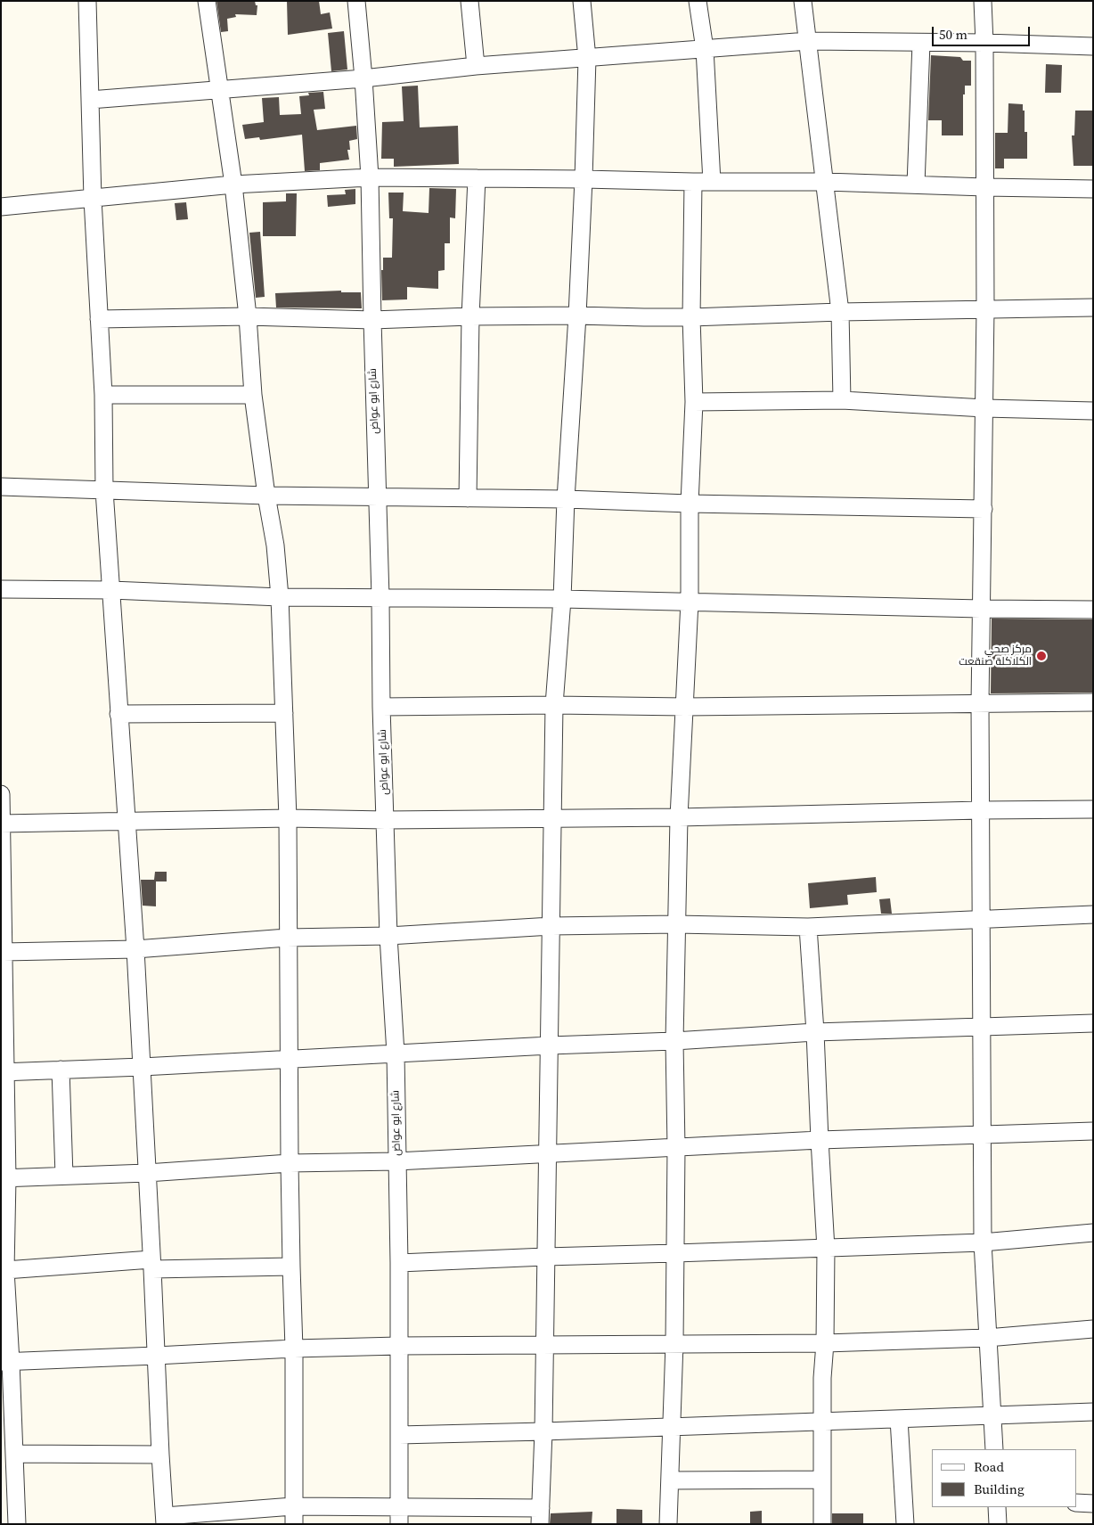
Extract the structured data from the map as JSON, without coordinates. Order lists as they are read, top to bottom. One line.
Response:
{"streets":{"street":["شارع ابو عواض"]},"places":["مركز صحي الكلاكلة صنقعت"],"legend":["Road","Building"],"scale_bar":"50 m"}
